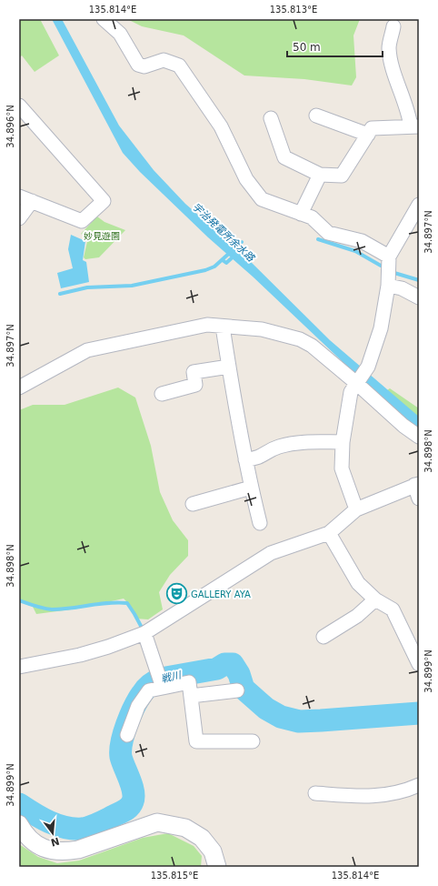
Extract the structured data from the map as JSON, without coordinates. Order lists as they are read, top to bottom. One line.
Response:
{"water":["宇治発電所余水路","戦川"],"parks":["妙見遊園"],"places":{"theatre":["GALLERY AYA"]},"scale_bar":"50 m","north":"bottom","coordinates":["135.814°E","135.813°E","34.896°N","34.897°N","34.898°N","34.899°N","135.815°E"]}
